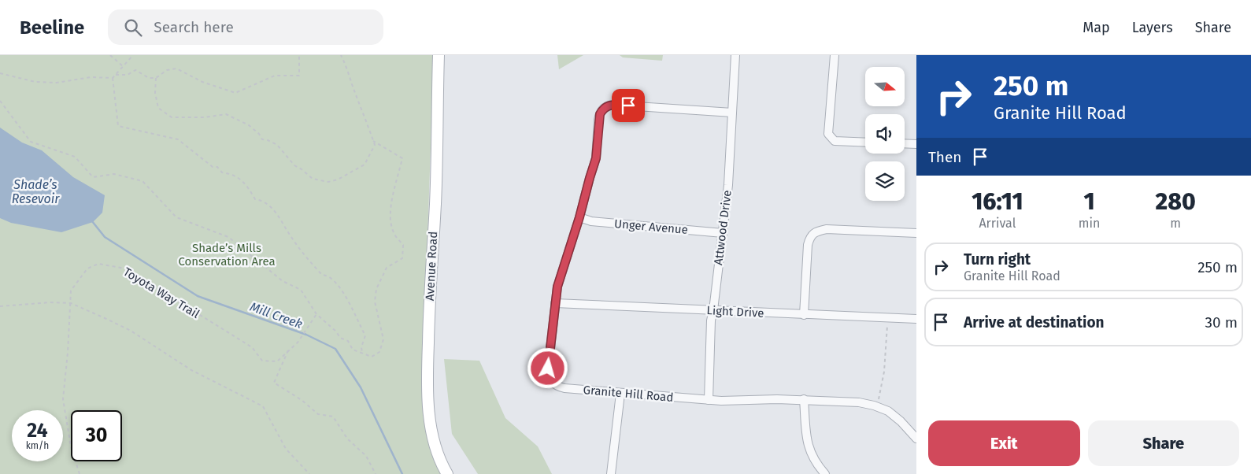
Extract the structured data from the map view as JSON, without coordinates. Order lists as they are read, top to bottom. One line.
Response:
{"streets":{"street":["Unger Avenue","Attwood Drive","Avenue Road","Light Drive","Granite Hill Road"],"path":["Toyota Way Trail"]},"crossings":[["Unger Avenue","Attwood Drive"],["Unger Avenue","Granite Hill Road"],["Attwood Drive","Light Drive"],["Attwood Drive","Granite Hill Road"],["Light Drive","Granite Hill Road"]],"water":["Shade’s Resevoir","Mill Creek"],"parks":["Shade’s Mills Conservation Area"],"north":"right","page":{"header":"Beeline","search":"Search here","nav":["Map","Layers","Share"],"turn":["250 m","Granite Hill Road"],"then":"Then","eta":["16:11","Arrival","1","min","280","m"],"list":[{"name":"Turn right","note":"Granite Hill Road","value":"250 m"},{"name":"Arrive at destination","value":"30 m"}],"speed":"24 km/h","limit":"30","buttons":["Exit","Share"]}}
